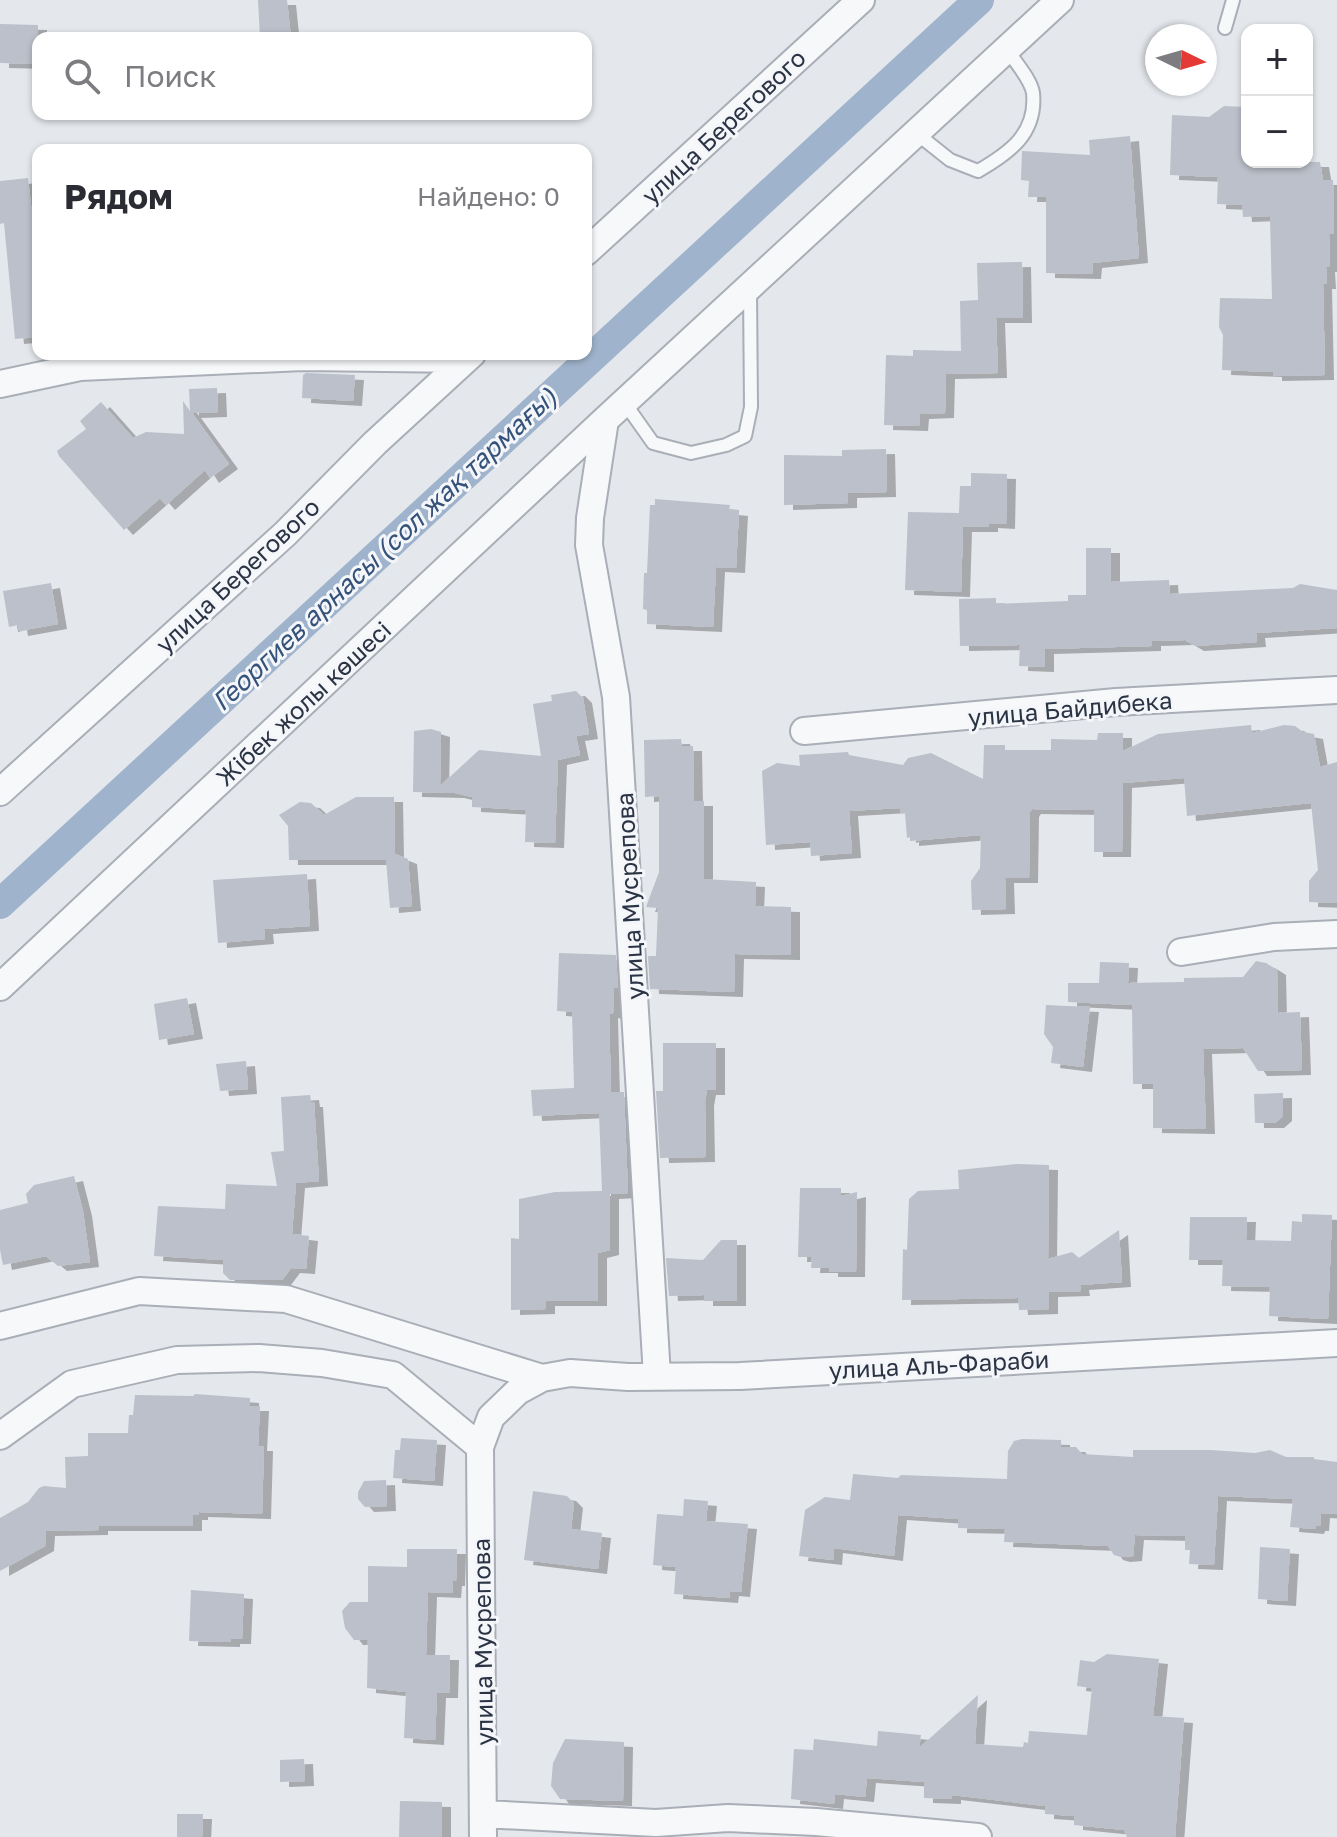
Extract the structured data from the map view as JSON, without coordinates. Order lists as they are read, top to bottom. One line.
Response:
{"streets":{"street":["улица Берегового","Жібек жолы көшесі","улица Байдибека","улица Мусрепова","улица Аль-Фараби"]},"crossings":[["Жібек жолы көшесі","улица Мусрепова"],["улица Мусрепова","улица Аль-Фараби"]],"water":["Георгиев арнасы (сол жақ тармағы)"],"north":"right","page":{"map_buttons":["+","−"],"search":"Поиск","heading":["Рядом","Найдено: 0"]}}
